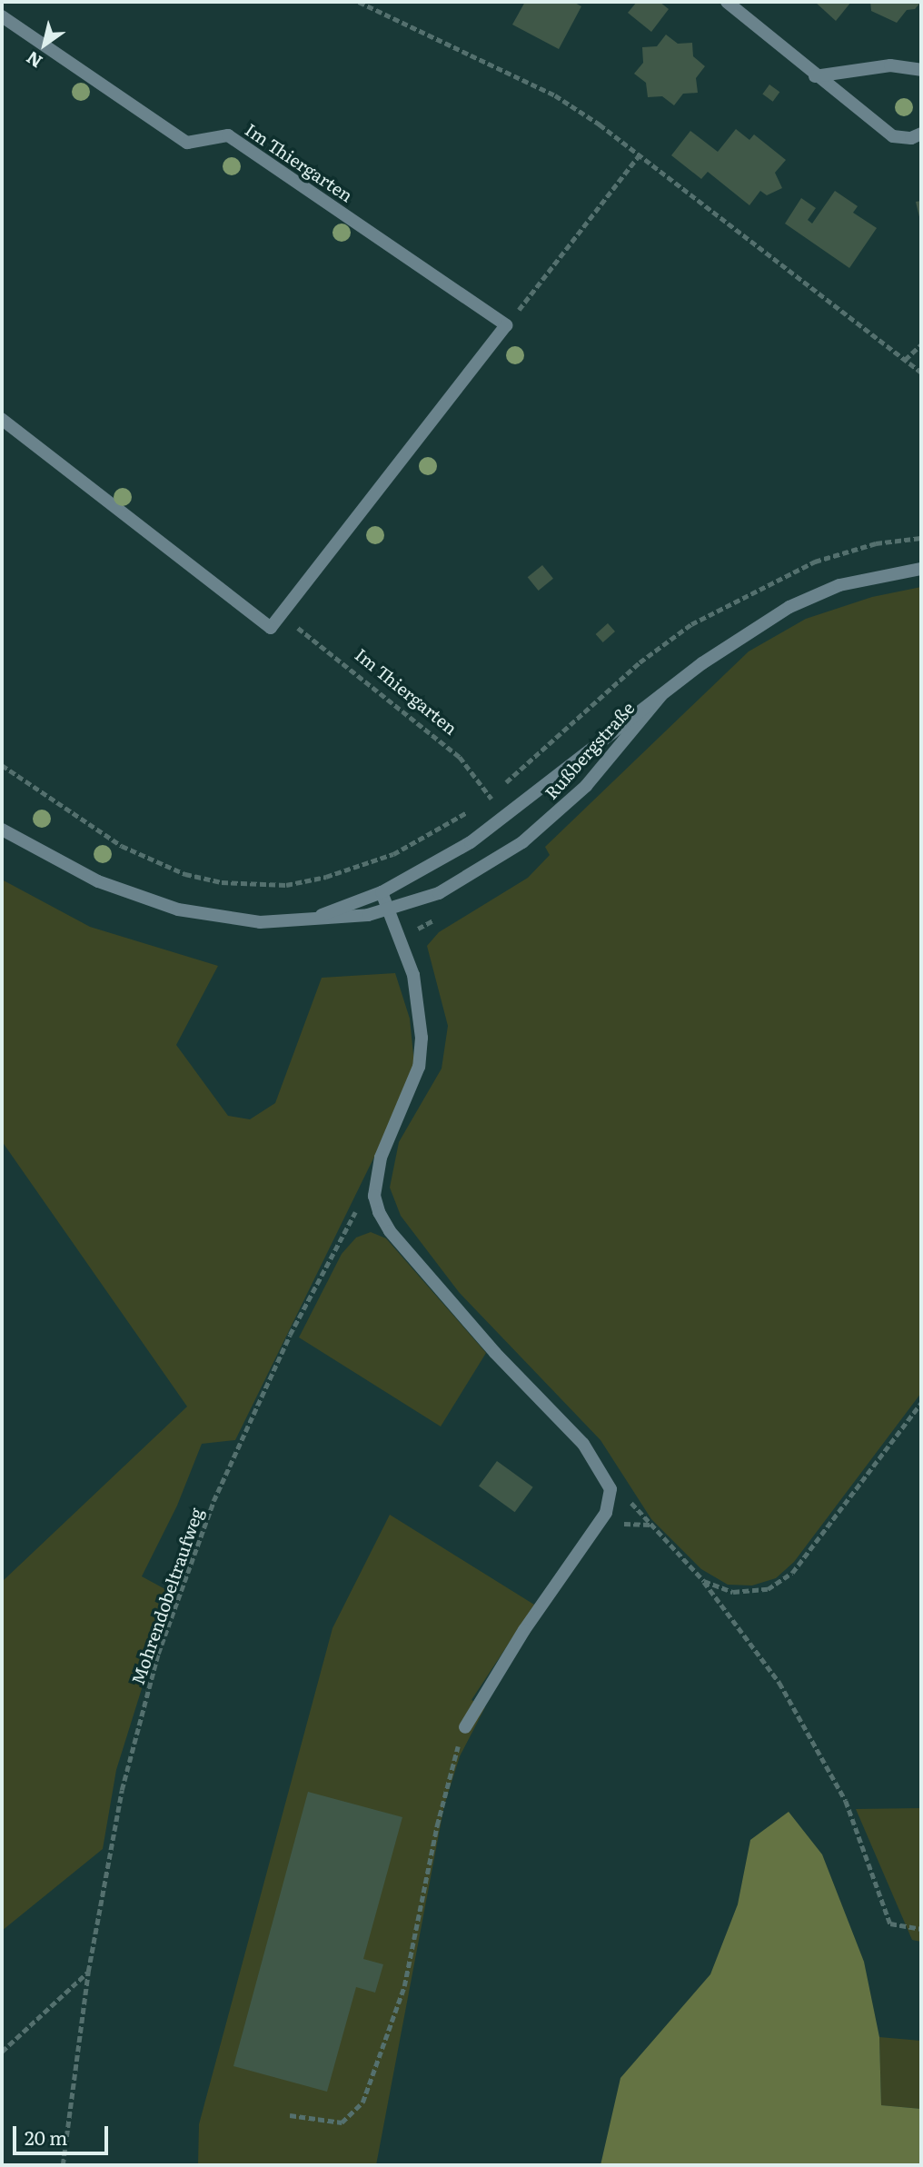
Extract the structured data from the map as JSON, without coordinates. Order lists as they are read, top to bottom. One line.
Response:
{"streets":{"street":["Im Thiergarten","Rußbergstraße"],"path":["Mohrendobeltraufweg"]},"scale_bar":"20 m","north":"bottom left"}
